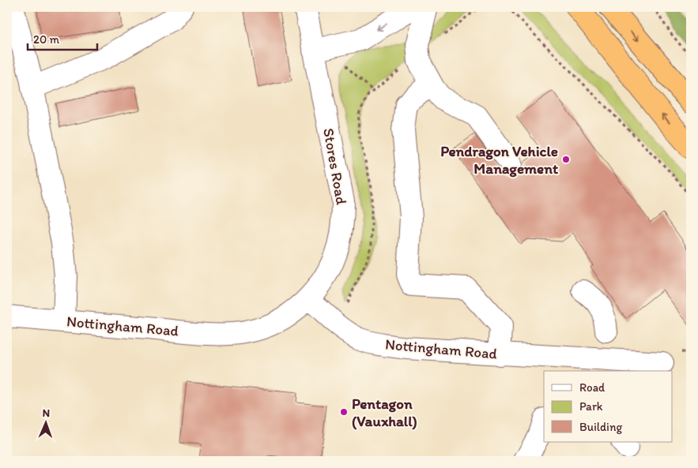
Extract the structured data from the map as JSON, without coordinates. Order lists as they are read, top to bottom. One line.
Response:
{"streets":{"street":["Stores Road","Nottingham Road"]},"crossings":[["Stores Road","Nottingham Road"]],"places":["Pendragon Vehicle Management","Pentagon (Vauxhall)"],"legend":["Road","Park","Building"],"scale_bar":"20 m","north":"top"}
